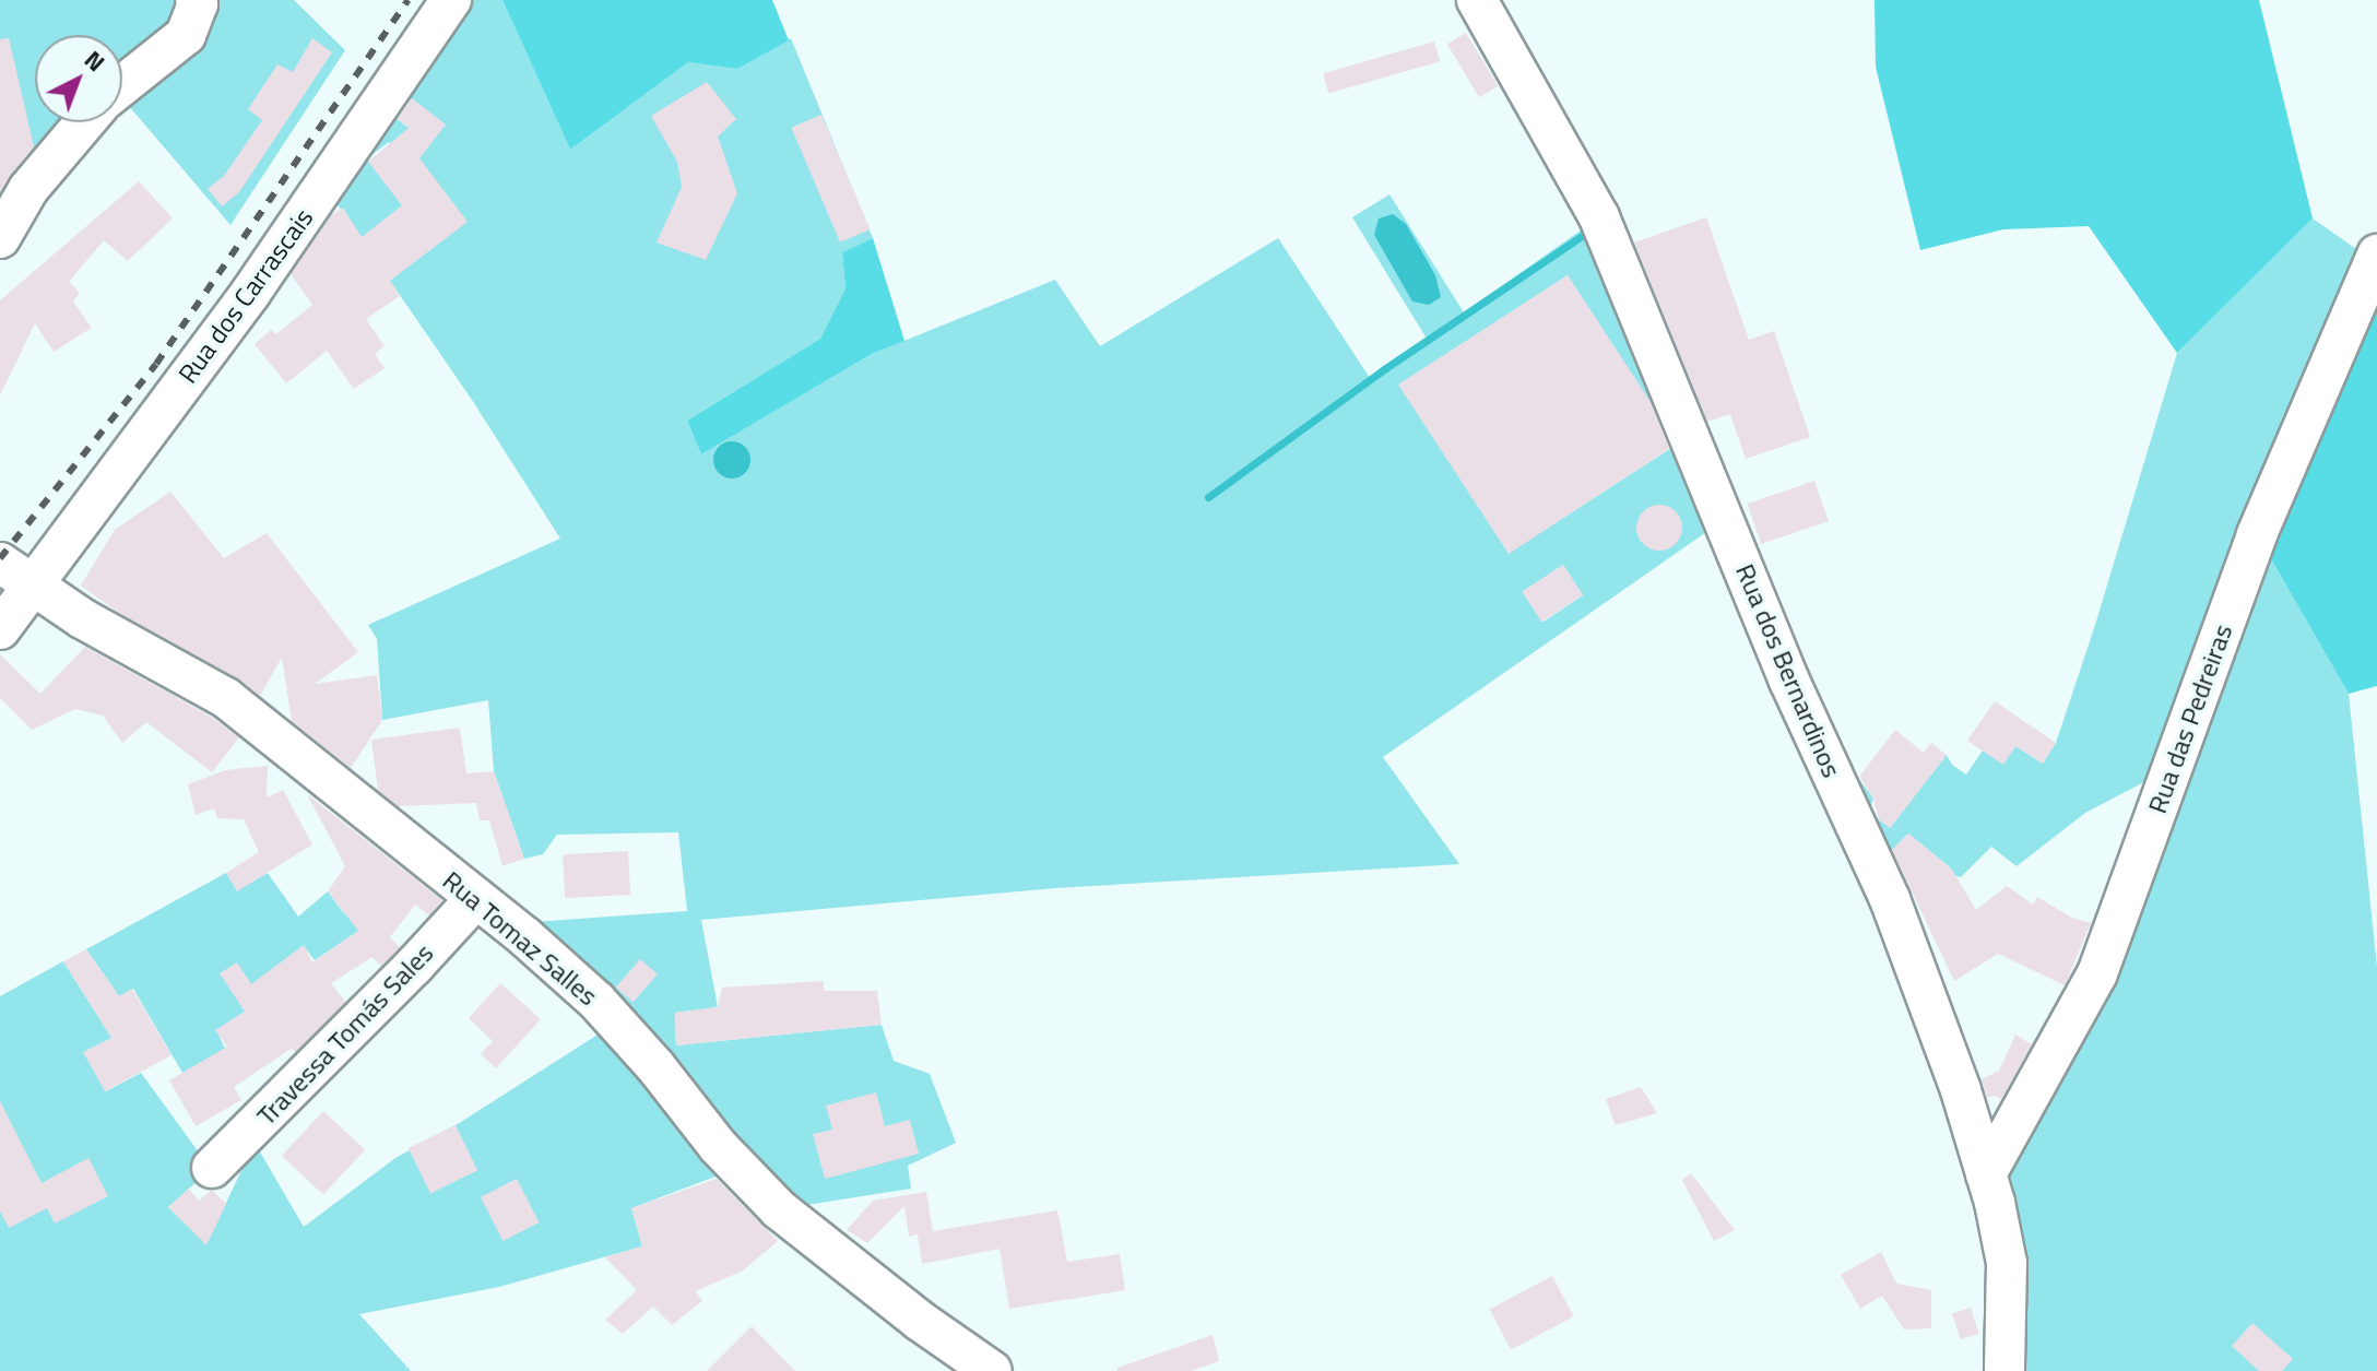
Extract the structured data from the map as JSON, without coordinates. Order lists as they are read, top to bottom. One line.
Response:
{"streets":{"street":["Rua dos Carrascais","Rua dos Bernardinos","Rua das Pedreiras","Rua Tomaz Salles","Travessa Tomás Sales"]},"crossings":[["Rua dos Carrascais","Rua Tomaz Salles"],["Rua dos Bernardinos","Rua das Pedreiras"],["Rua Tomaz Salles","Travessa Tomás Sales"]],"north":"top right"}
